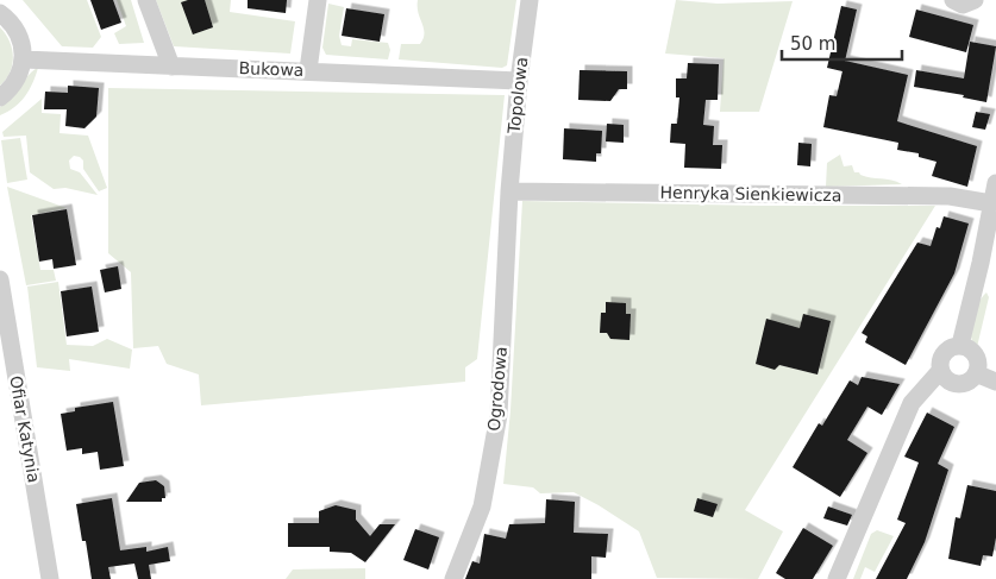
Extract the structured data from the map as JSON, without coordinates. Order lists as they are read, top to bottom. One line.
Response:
{"streets":{"street":["Bukowa","Topolowa","Henryka Sienkiewicza","Ogrodowa","Ofiar Katynia"]},"crossings":[["Bukowa","Topolowa"],["Topolowa","Henryka Sienkiewicza"],["Topolowa","Ogrodowa"],["Henryka Sienkiewicza","Ogrodowa"]],"scale_bar":"50 m"}
